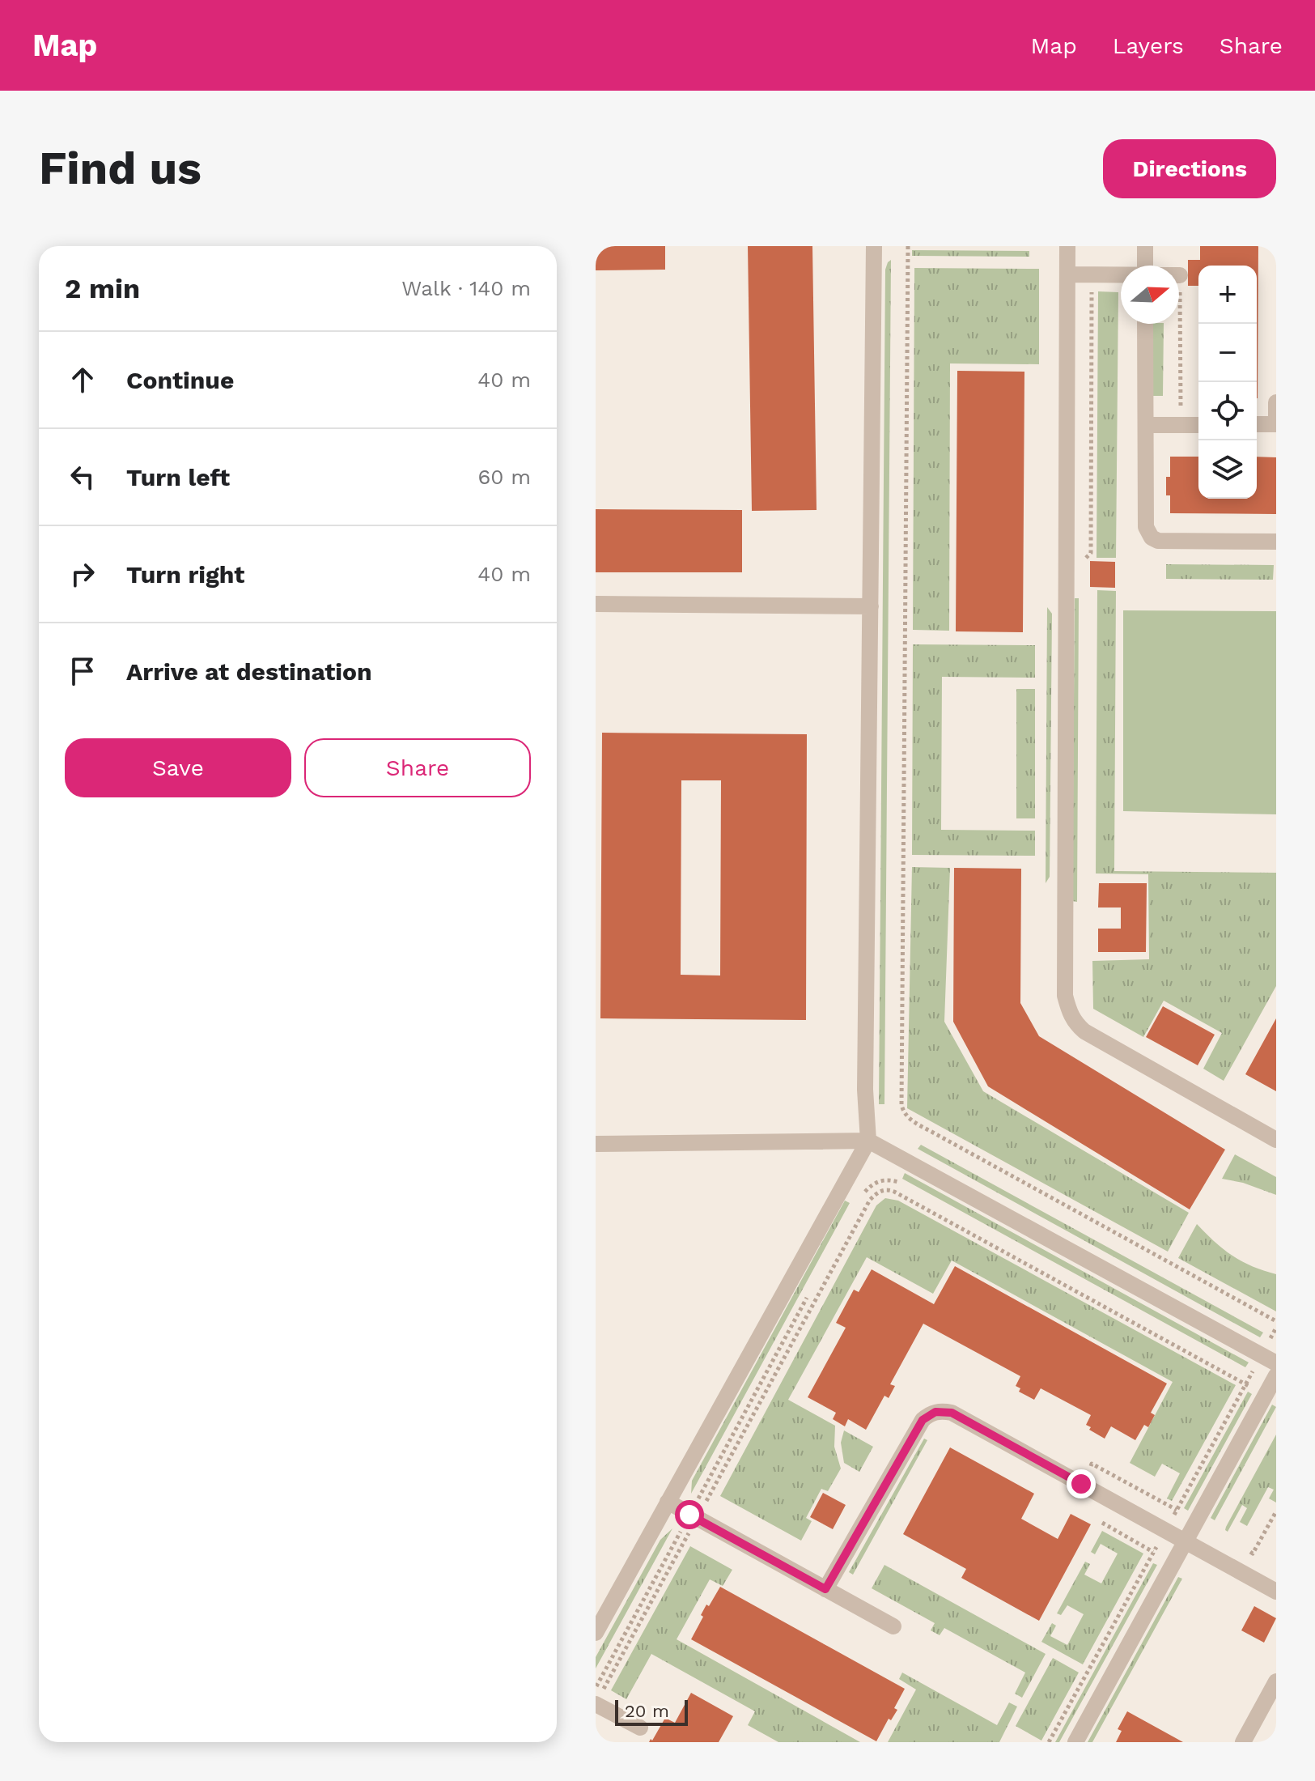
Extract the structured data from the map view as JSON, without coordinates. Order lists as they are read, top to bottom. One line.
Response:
{"scale_bar":"20 m","north":"right","page":{"header":"Map","nav":["Map","Layers","Share"],"buttons":["Directions",["Save","Share"]],"title":"Find us","heading":["2 min","Walk · 140 m"],"map_buttons":["+","−"],"list":[["Continue","40 m"],["Turn left","60 m"],["Turn right","40 m"],"Arrive at destination"],"scale":"20 m"}}
